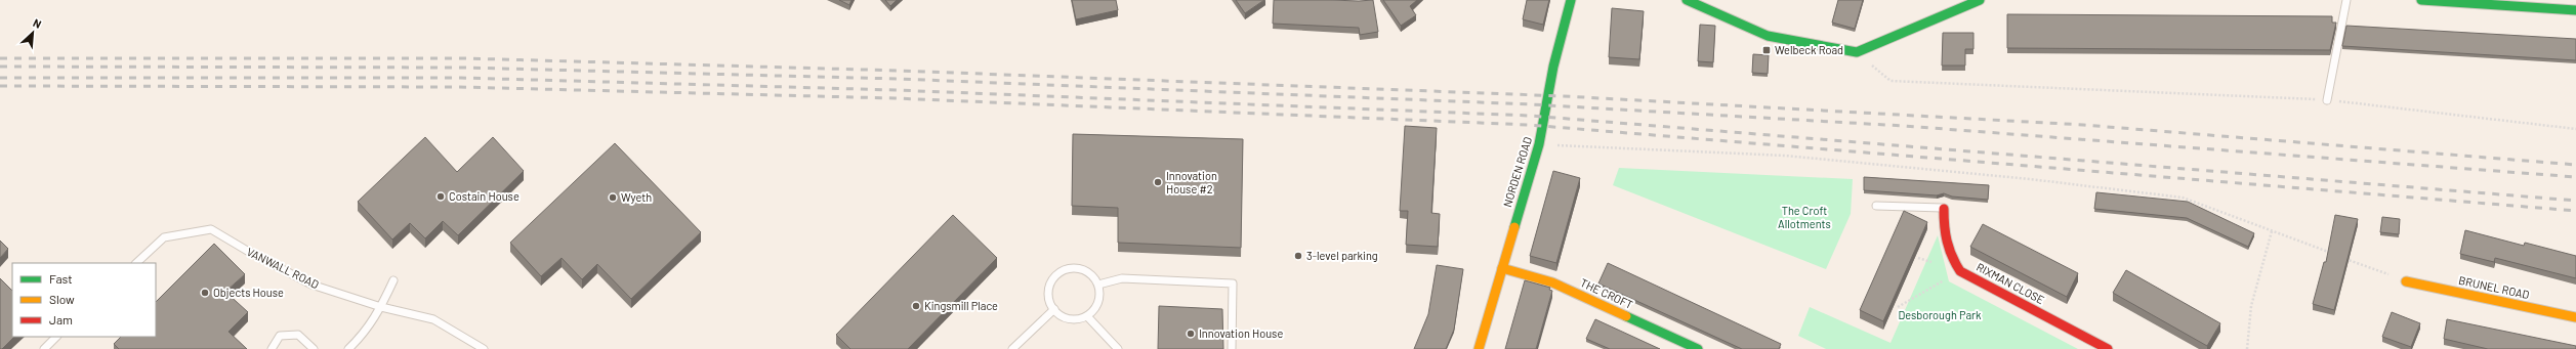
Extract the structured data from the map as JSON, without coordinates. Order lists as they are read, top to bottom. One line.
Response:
{"streets":{"street":["NORDEN ROAD","RIXMAN CLOSE","BRUNEL ROAD","THE CROFT"],"lane":["VANWALL ROAD"]},"crossings":[["NORDEN ROAD","THE CROFT"]],"parks":["The Croft Allotments","Desborough Park"],"places":{"transit":["Welbeck Road"],"other":["Innovation House #2","Costain House","Wyeth","3-level parking","Objects House","Kingsmill Place","Innovation House"]},"legend":["Fast","Slow","Jam"],"north":"top right"}
